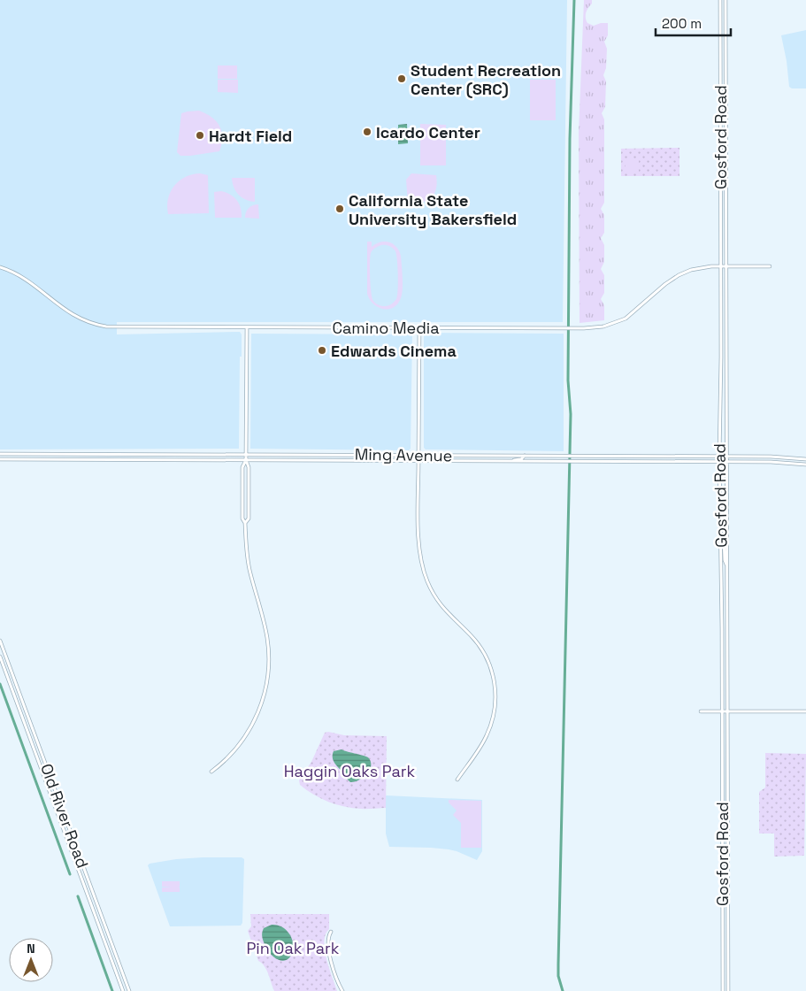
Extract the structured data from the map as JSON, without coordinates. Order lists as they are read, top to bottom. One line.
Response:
{"streets":{"main road":["Gosford Road","Camino Media","Ming Avenue","Old River Road"]},"crossings":[["Gosford Road","Camino Media"],["Gosford Road","Ming Avenue"]],"parks":["Haggin Oaks Park","Pin Oak Park"],"places":["Student Recreation Center (SRC)","Icardo Center","Hardt Field","California State University Bakersfield","Edwards Cinema"],"scale_bar":"200 m","north":"top"}
